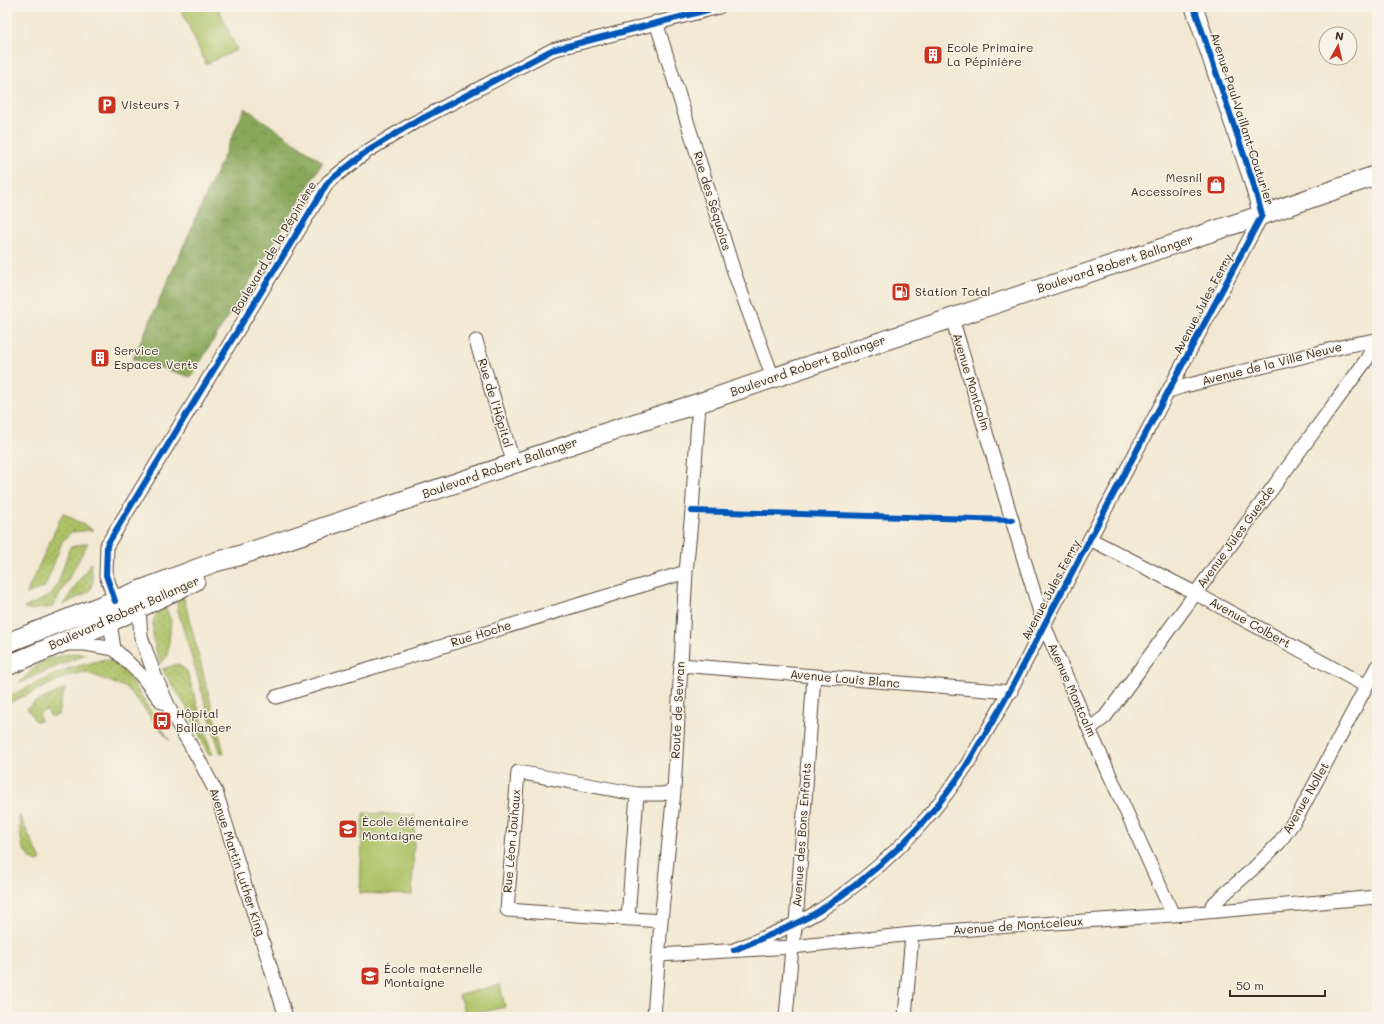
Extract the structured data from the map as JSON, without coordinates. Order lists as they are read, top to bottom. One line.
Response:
{"streets":{"main road":["Boulevard Robert Ballanger"],"street":["Avenue Paul Vaillant-Couturier","Rue des Séquoias","Boulevard de la Pépinière","Avenue Jules Ferry","Avenue de la Ville Neuve","Avenue Montcalm","Rue de l'Hôpital","Avenue Jules Guesde","Avenue Colbert","Rue Hoche","Avenue Louis Blanc","Route de Sevran","Avenue Nollet","Avenue des Bons Enfants","Rue Léon Jouhaux","Avenue Martin Luther King","Avenue de Montceleux"]},"crossings":[["Avenue Paul Vaillant-Couturier","Boulevard Robert Ballanger"],["Avenue Paul Vaillant-Couturier","Avenue Jules Ferry"],["Rue des Séquoias","Boulevard de la Pépinière"],["Rue des Séquoias","Boulevard Robert Ballanger"],["Boulevard de la Pépinière","Boulevard Robert Ballanger"],["Boulevard Robert Ballanger","Avenue Jules Ferry"],["Boulevard Robert Ballanger","Avenue Montcalm"],["Boulevard Robert Ballanger","Rue de l'Hôpital"],["Boulevard Robert Ballanger","Route de Sevran"],["Boulevard Robert Ballanger","Avenue Martin Luther King"],["Avenue Jules Ferry","Avenue de la Ville Neuve"],["Avenue Jules Ferry","Avenue Montcalm"],["Avenue Jules Ferry","Avenue Colbert"],["Avenue Jules Ferry","Avenue Louis Blanc"],["Avenue Jules Ferry","Avenue des Bons Enfants"],["Avenue Jules Ferry","Avenue de Montceleux"],["Avenue de la Ville Neuve","Avenue Jules Guesde"],["Avenue Montcalm","Avenue Jules Guesde"],["Avenue Montcalm","Avenue de Montceleux"],["Avenue Jules Guesde","Avenue Colbert"],["Avenue Colbert","Avenue Nollet"],["Rue Hoche","Route de Sevran"],["Avenue Louis Blanc","Route de Sevran"],["Avenue Louis Blanc","Avenue des Bons Enfants"],["Route de Sevran","Rue Léon Jouhaux"],["Route de Sevran","Avenue de Montceleux"],["Avenue Nollet","Avenue de Montceleux"],["Avenue des Bons Enfants","Avenue de Montceleux"]],"places":{"building":["Ecole Primaire La Pépinière","Service Espaces Verts"],"parking":["Visteurs 7"],"shop":["Mesnil Accessoires"],"fuel station":["Station Total"],"bus stop":["Hôpital Ballanger"],"school or university":["École élémentaire Montaigne","École maternelle Montaigne"]},"scale_bar":"50 m","north":"top"}
